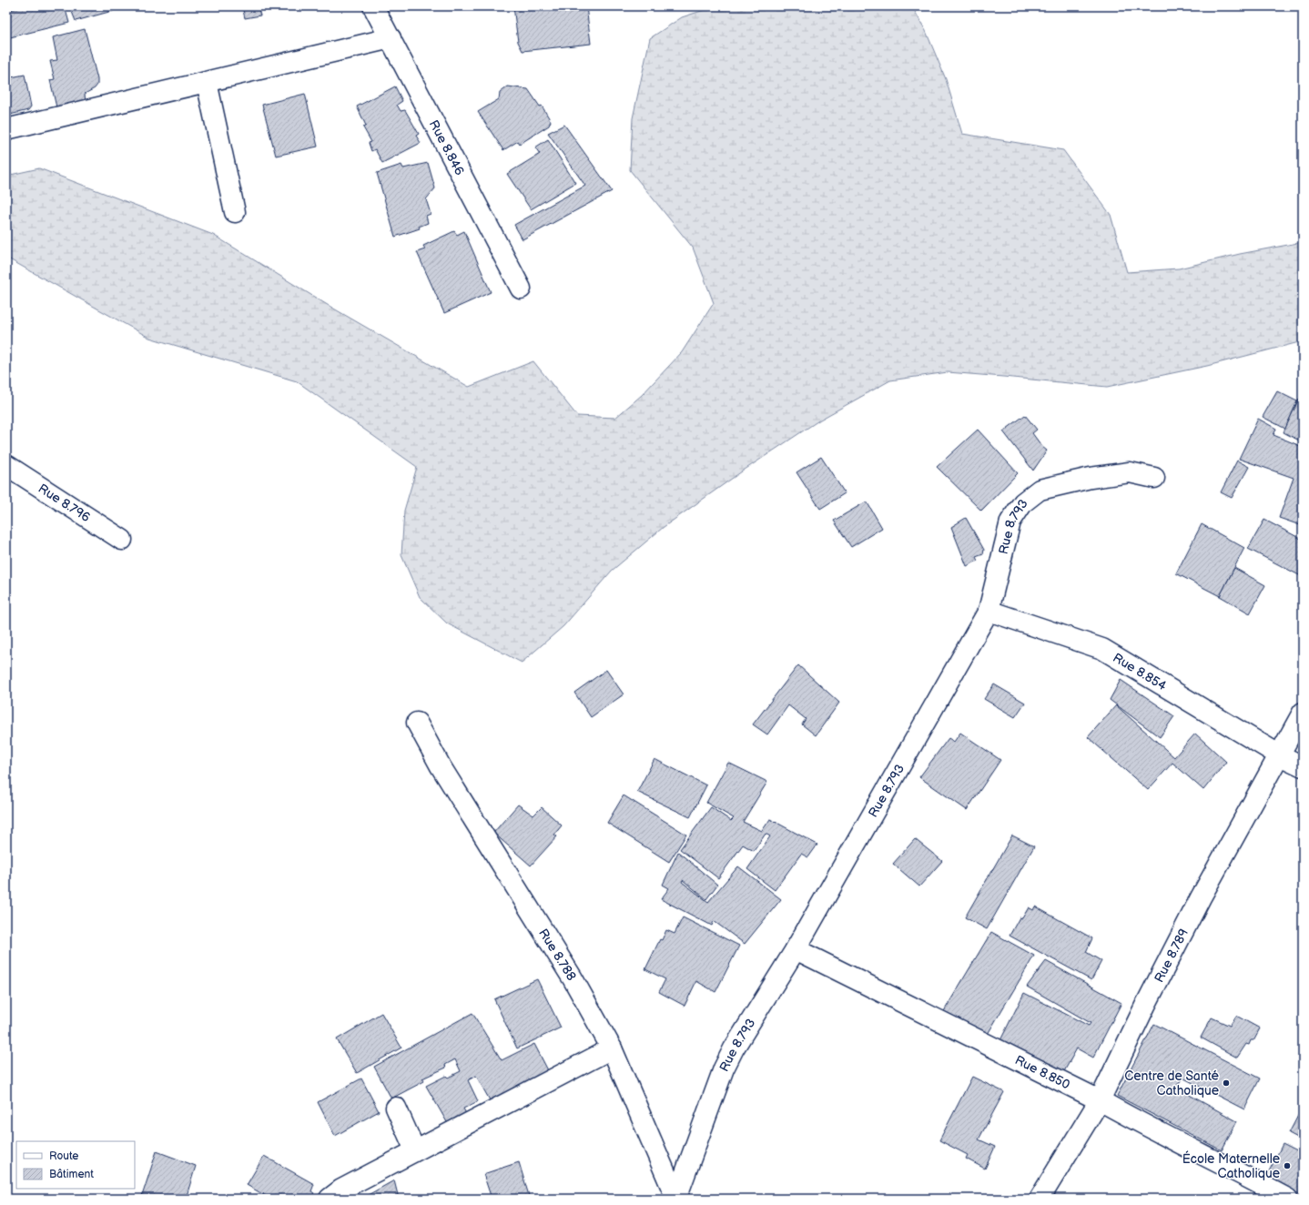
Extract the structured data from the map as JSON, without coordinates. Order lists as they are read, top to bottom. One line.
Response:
{"streets":{"street":["Rue 8.846","Rue 8.796","Rue 8.793","Rue 8.854","Rue 8.788","Rue 8.789","Rue 8.850"]},"crossings":[["Rue 8.793","Rue 8.854"],["Rue 8.793","Rue 8.788"],["Rue 8.793","Rue 8.850"],["Rue 8.854","Rue 8.789"],["Rue 8.789","Rue 8.850"]],"places":["Centre de Santé Catholique","École Maternelle Catholique"],"legend":["Route","Bâtiment"]}
